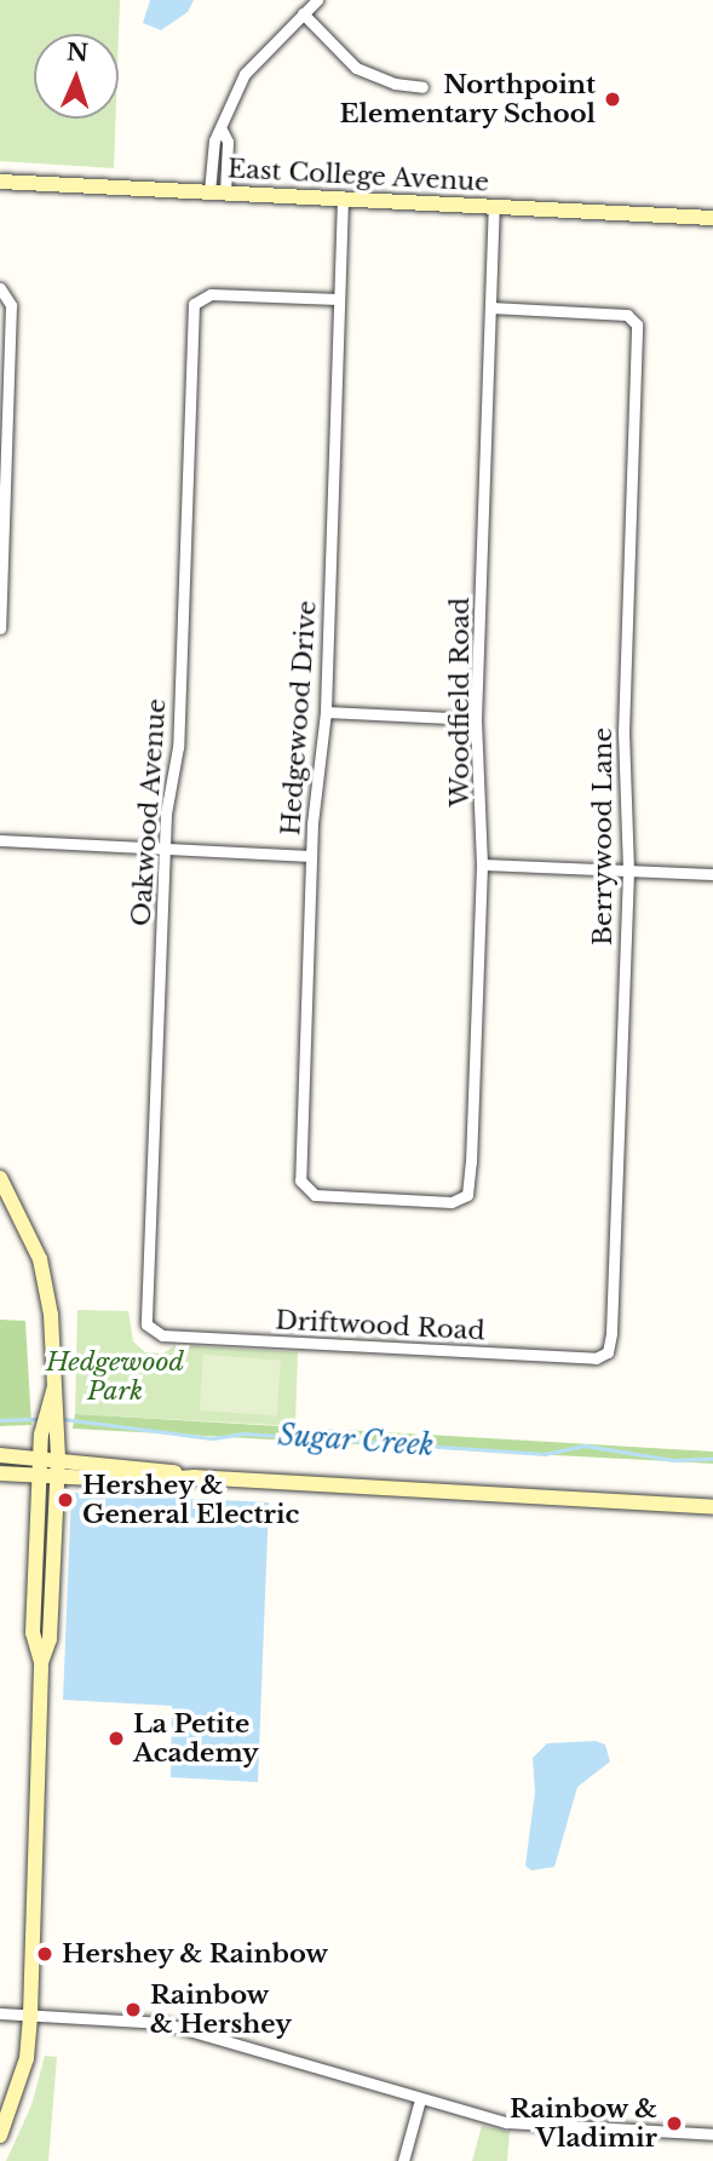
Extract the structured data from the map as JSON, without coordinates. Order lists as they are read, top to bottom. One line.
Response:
{"streets":{"main road":["East College Avenue"],"street":["Woodfield Road","Hedgewood Drive","Oakwood Avenue","Berrywood Lane","Driftwood Road"]},"crossings":[["East College Avenue","Woodfield Road"],["East College Avenue","Hedgewood Drive"],["Woodfield Road","Hedgewood Drive"],["Woodfield Road","Berrywood Lane"],["Hedgewood Drive","Oakwood Avenue"],["Oakwood Avenue","Driftwood Road"],["Berrywood Lane","Driftwood Road"]],"water":["Sugar Creek"],"parks":["Hedgewood Park"],"places":["Northpoint Elementary School","Hershey & General Electric","La Petite Academy","Hershey & Rainbow","Rainbow & Hershey","Rainbow & Vladimir"],"north":"top"}
